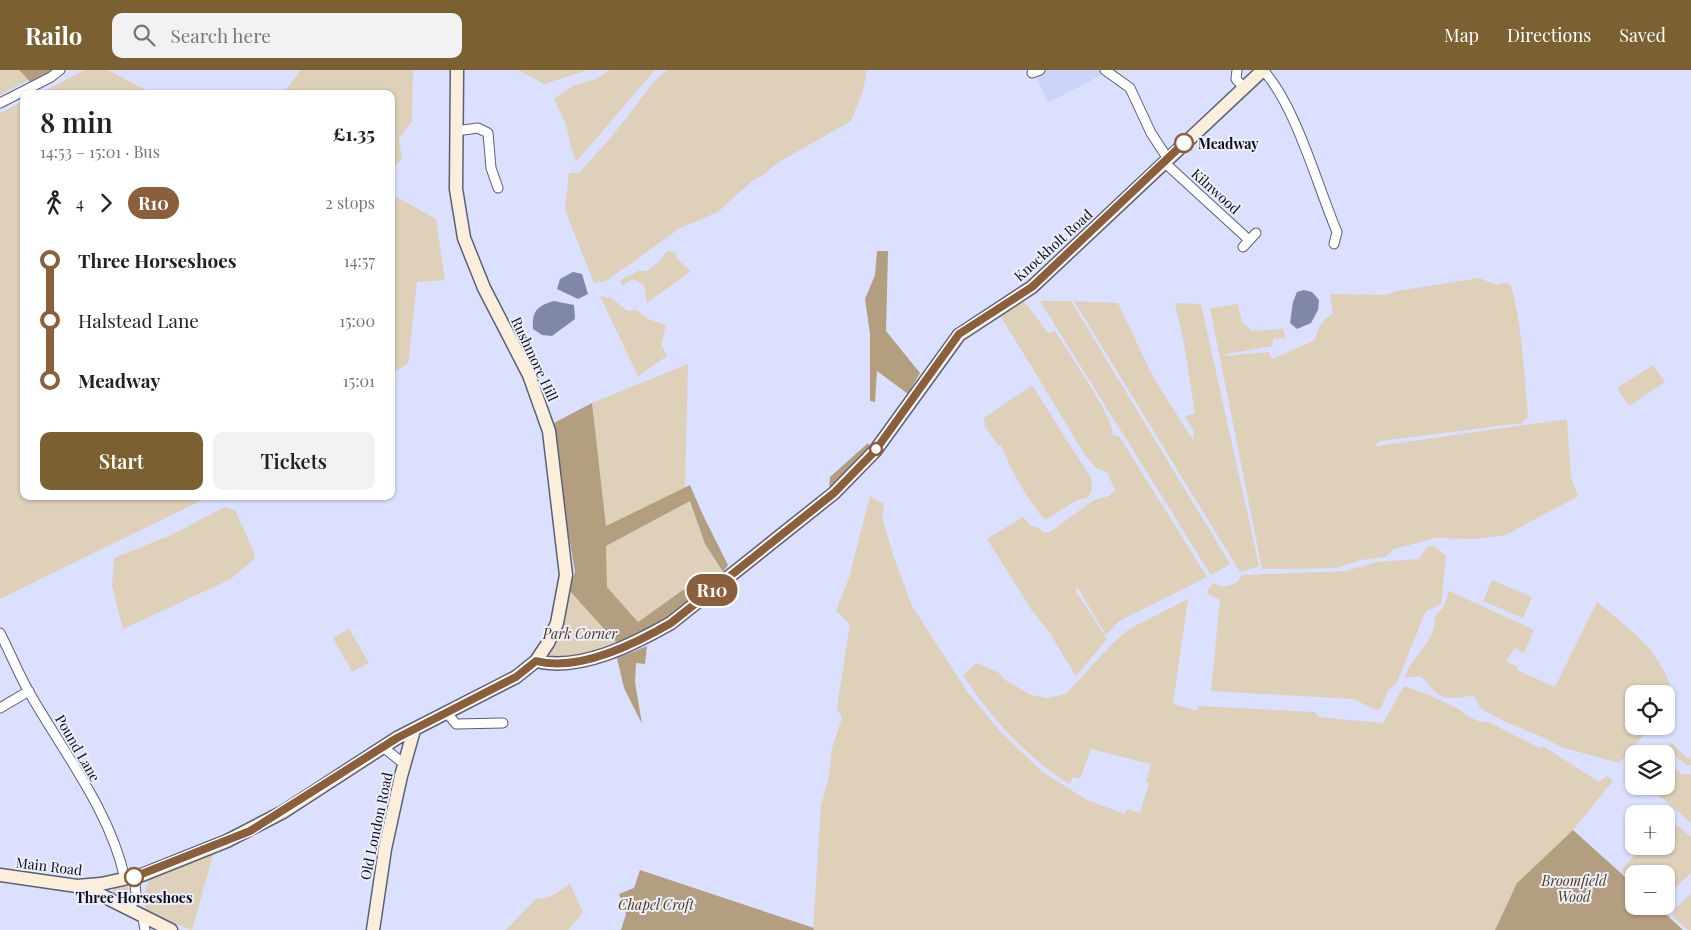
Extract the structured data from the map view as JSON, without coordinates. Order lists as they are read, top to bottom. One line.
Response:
{"streets":{"street":["Kilnwood","Knockholt Road","Rushmore Hill","Pound Lane","Old London Road","Main Road"]},"crossings":[["Kilnwood","Knockholt Road"],["Knockholt Road","Rushmore Hill"],["Rushmore Hill","Old London Road"],["Rushmore Hill","Main Road"],["Pound Lane","Main Road"]],"parks":["Park Corner","Broomfield Wood","Chapel Croft"],"places":["Meadway","Three Horseshoes"],"lines":["bus line R10"],"page":{"header":"Railo","search":"Search here","nav":["Map","Directions","Saved"],"on_map":"R10","heading":["8 min","14:53 – 15:01 · Bus","£1.35"],"legs":["4","R10","2 stops"],"list":[{"name":"Three Horseshoes","value":"14:57"},{"name":"Halstead Lane","value":"15:00"},{"name":"Meadway","value":"15:01"}],"buttons":["Start","Tickets"],"map_buttons":["+","−"]}}
